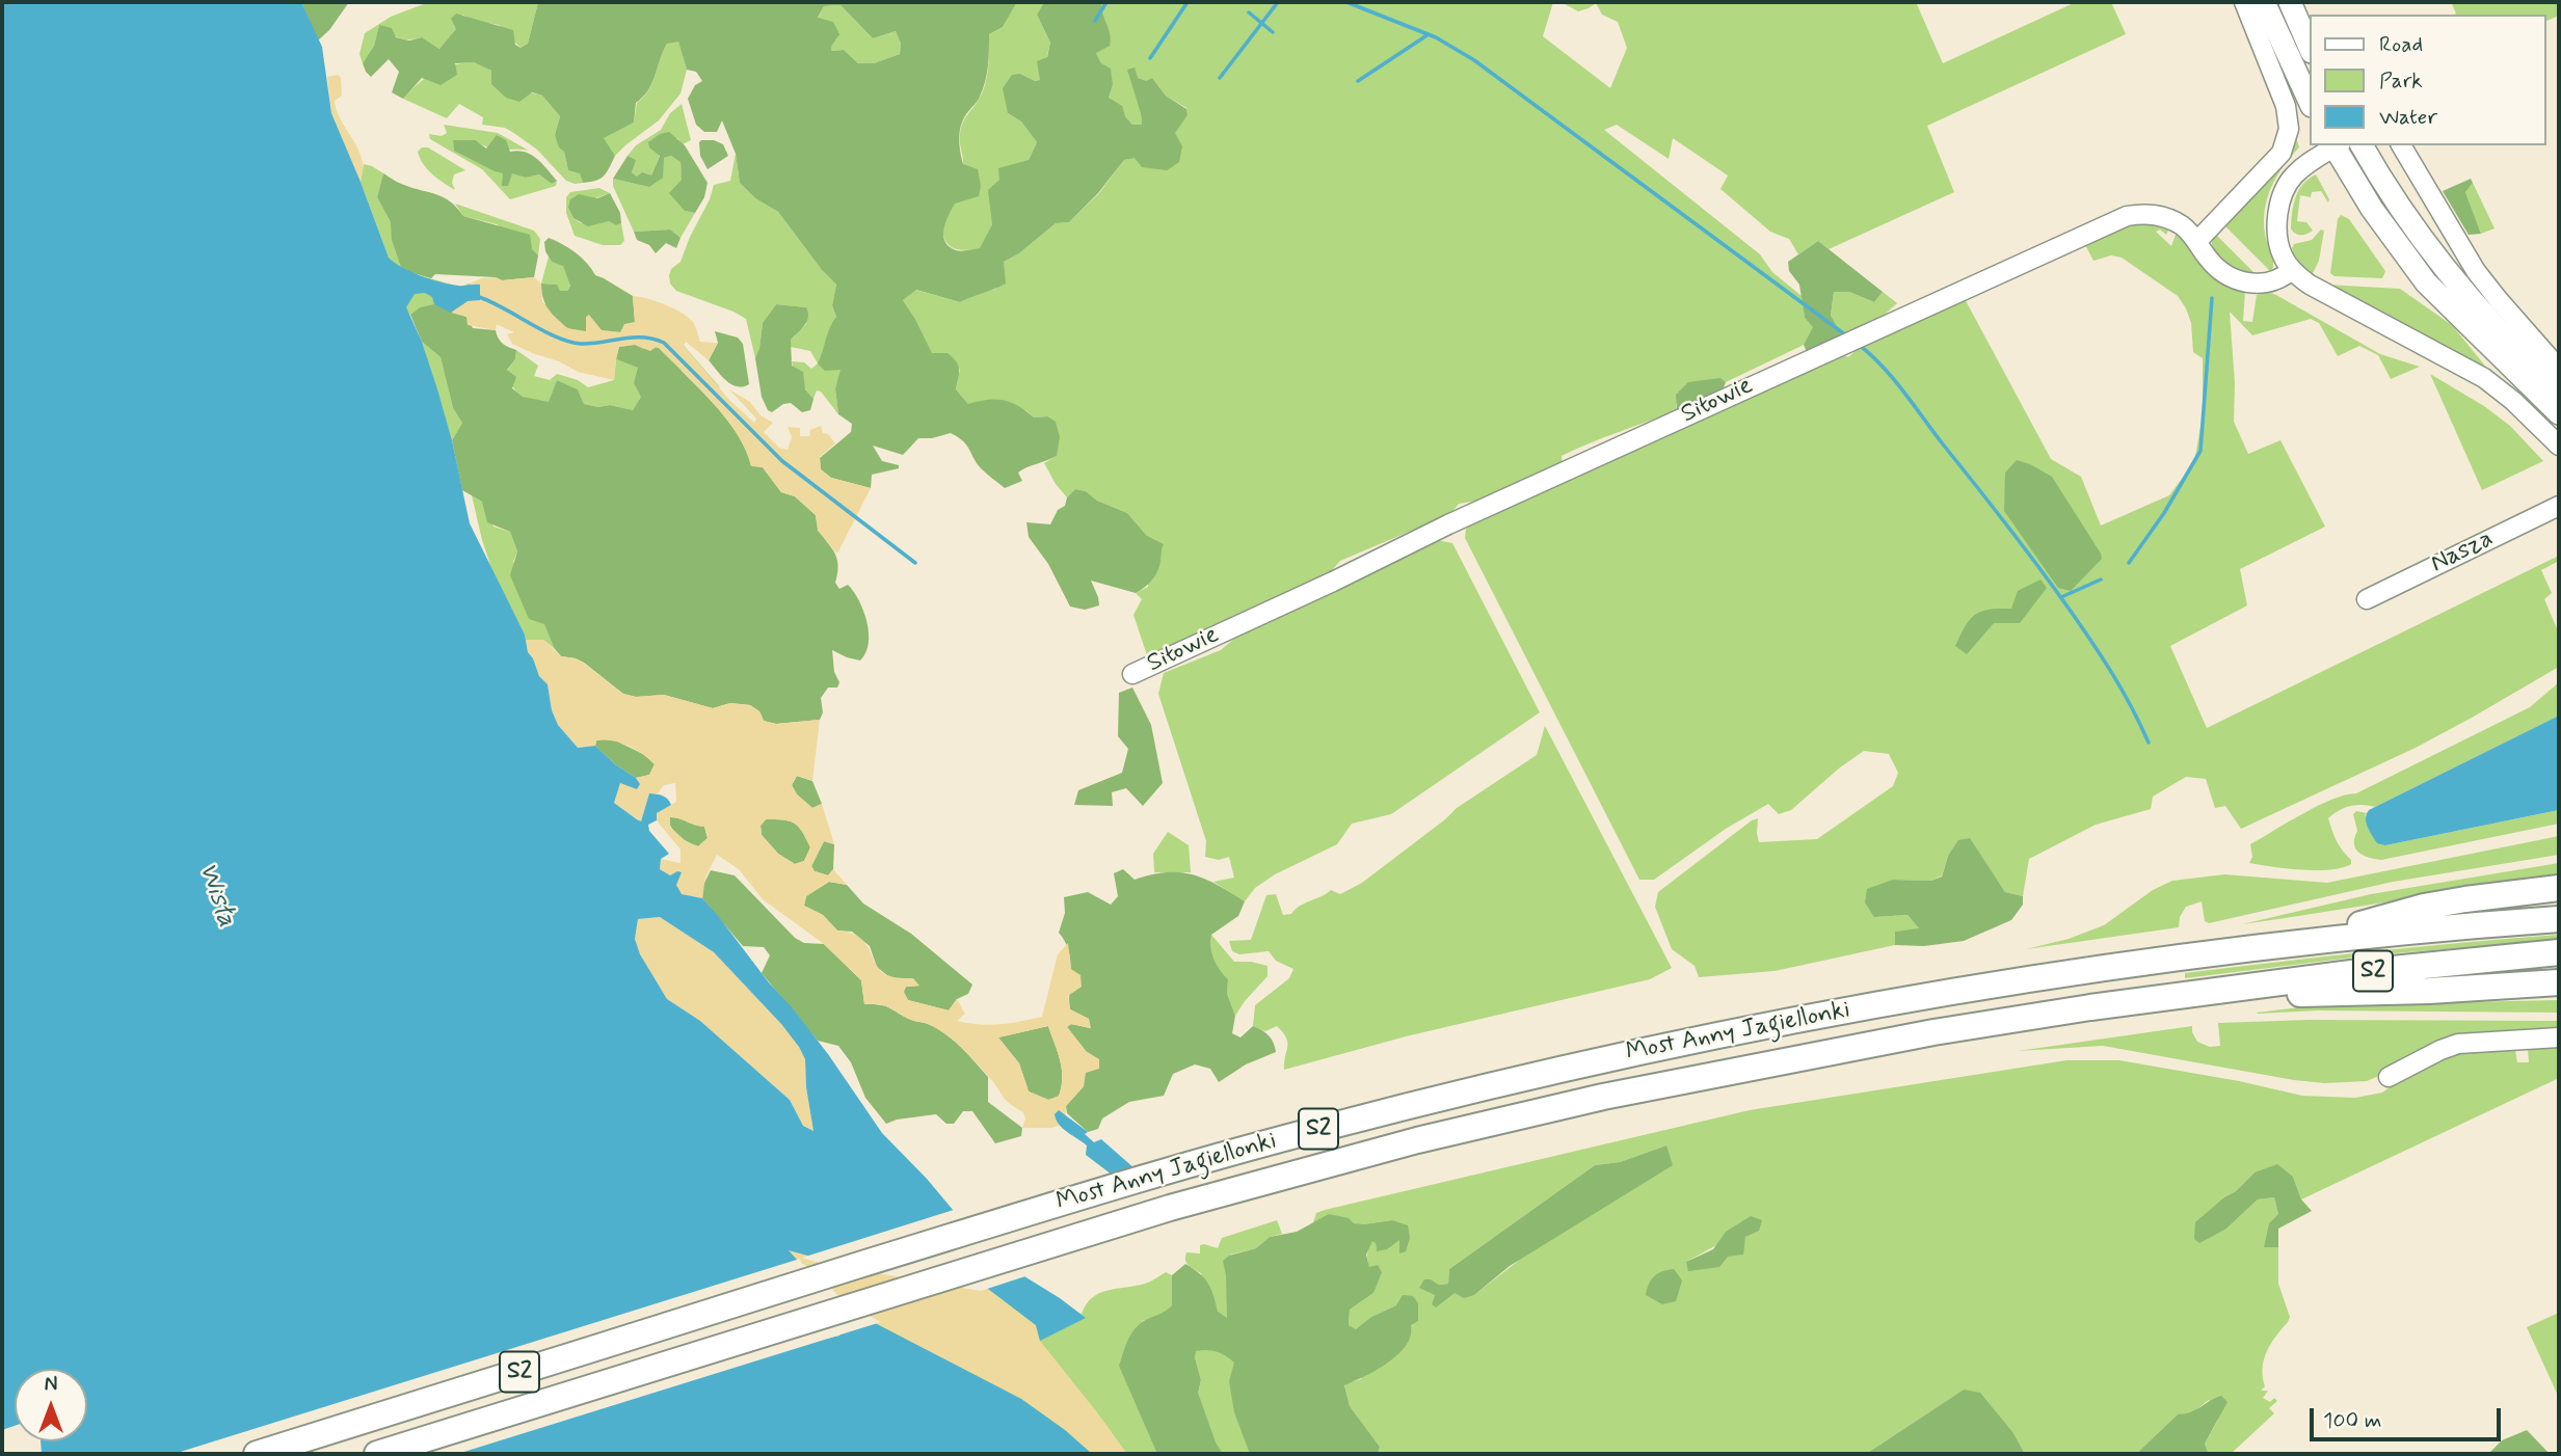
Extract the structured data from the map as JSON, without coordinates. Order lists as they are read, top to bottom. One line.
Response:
{"streets":{"highway":["S2","Most Anny Jagiellonki"],"street":["Sitowie","Nasza"]},"crossings":[["S2","Most Anny Jagiellonki"]],"water":["Wisła"],"legend":["Road","Park","Water"],"scale_bar":"100 m","north":"top"}
